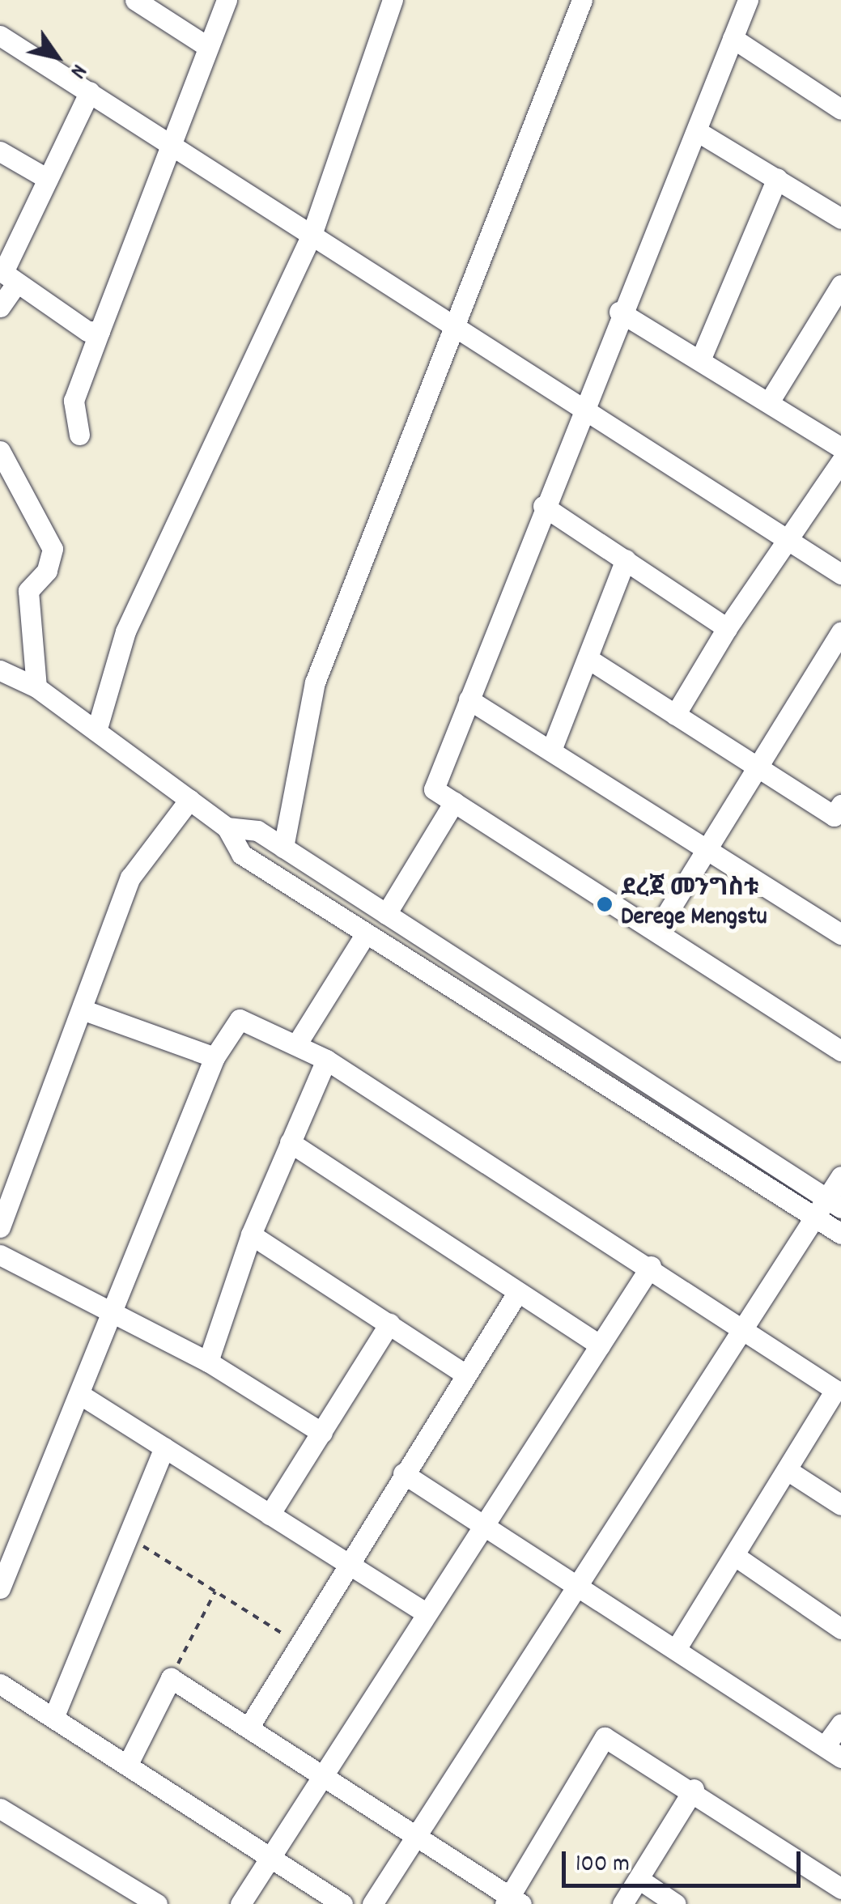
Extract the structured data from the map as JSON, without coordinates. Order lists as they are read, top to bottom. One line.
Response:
{"places":["ደረጀ መንግስቱ Derege Mengstu"],"scale_bar":"100 m","north":"bottom right"}
